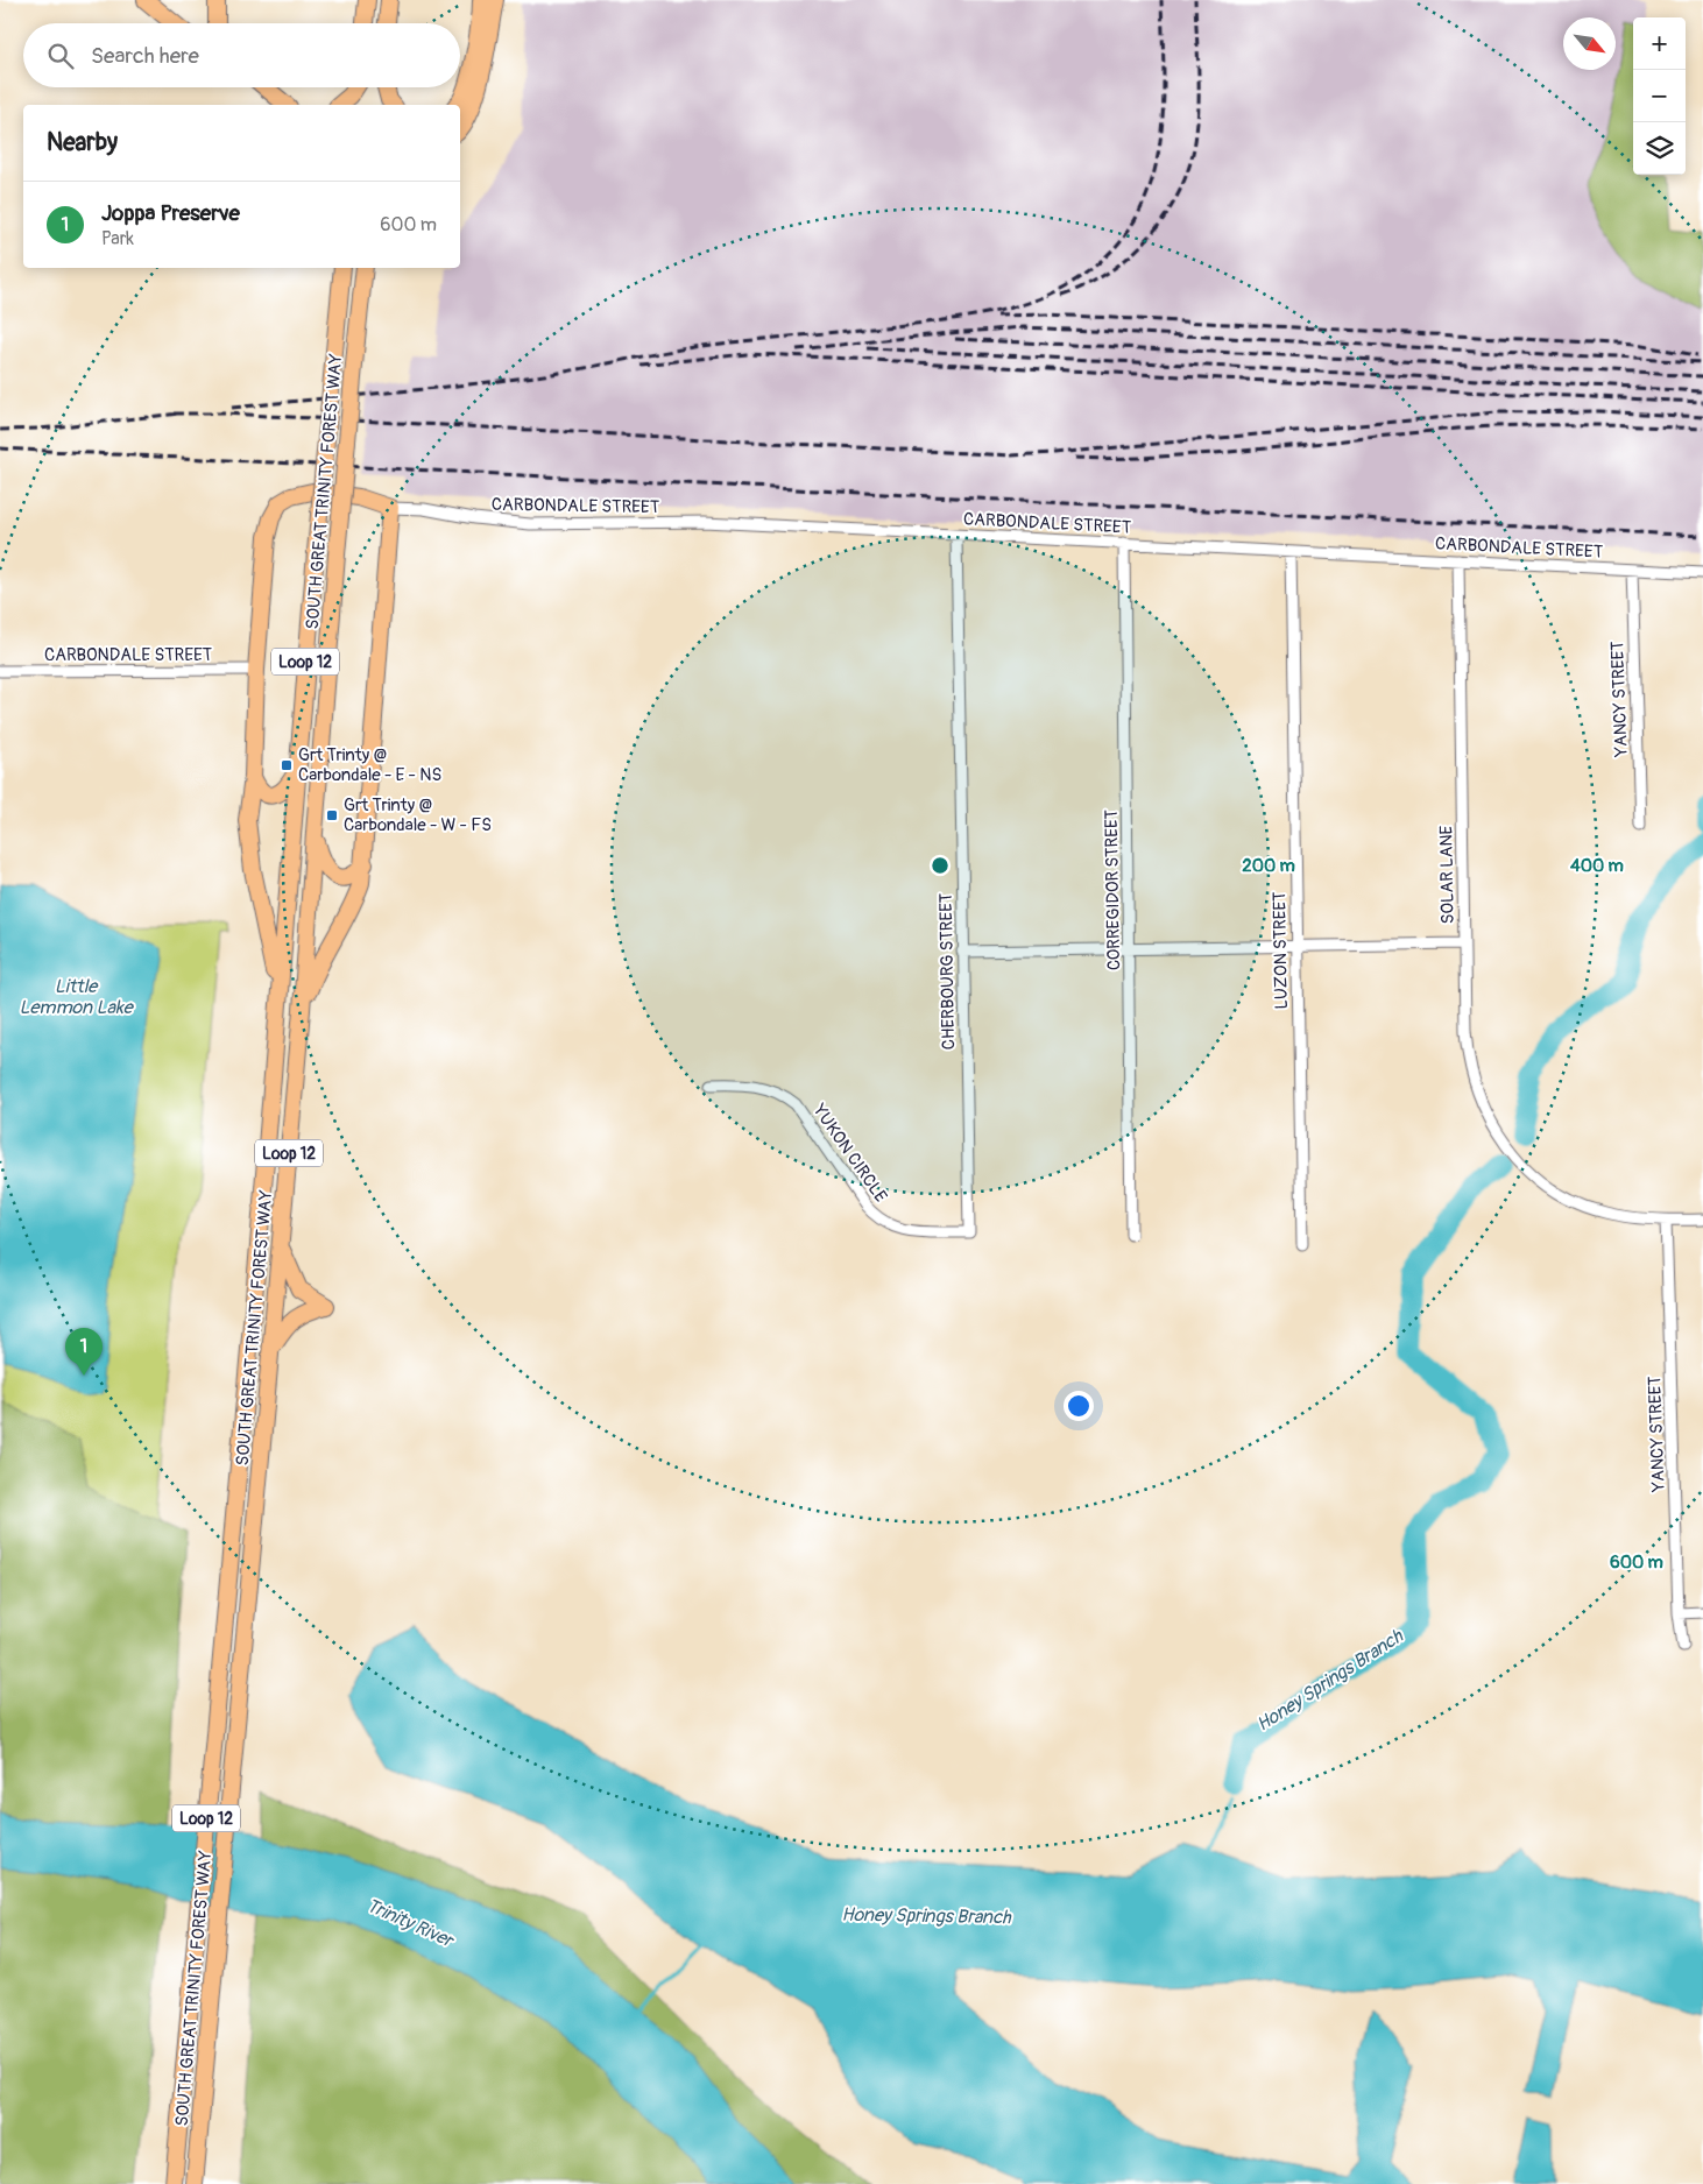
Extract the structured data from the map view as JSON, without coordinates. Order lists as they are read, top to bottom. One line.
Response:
{"streets":{"main road":["SOUTH GREAT TRINITY FOREST WAY","Loop 12"],"street":["CARBONDALE STREET","YANCY STREET","SOLAR LANE","CORREGIDOR STREET","LUZON STREET","CHERBOURG STREET","YUKON CIRCLE"]},"crossings":[["CARBONDALE STREET","YANCY STREET"],["CARBONDALE STREET","SOLAR LANE"],["CARBONDALE STREET","CORREGIDOR STREET"],["CARBONDALE STREET","LUZON STREET"],["CARBONDALE STREET","CHERBOURG STREET"],["YANCY STREET","SOLAR LANE"],["CHERBOURG STREET","YUKON CIRCLE"]],"water":["Little Lemmon Lake","Honey Springs Branch","Trinity River"],"places":{"transit":["Grt Trinty @ Carbondale - E - NS","Grt Trinty @ Carbondale - W - FS"]},"north":"bottom right","page":{"map_buttons":["+","−"],"search":"Search here","heading":"Nearby","list":[{"mark":"1","name":"Joppa Preserve","note":"Park","value":"600 m"}],"pins":"1"},"rings":["200 m","400 m","600 m"]}
